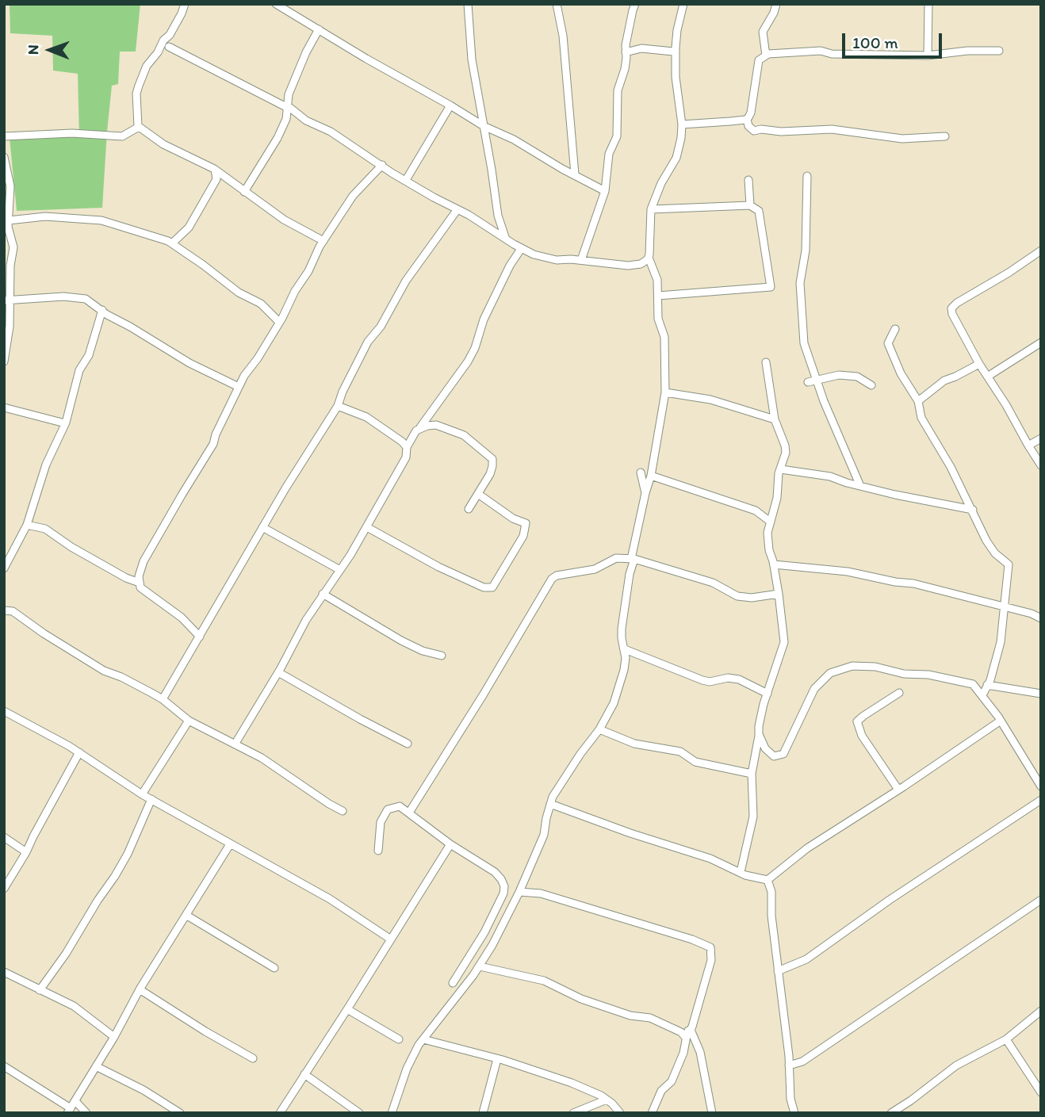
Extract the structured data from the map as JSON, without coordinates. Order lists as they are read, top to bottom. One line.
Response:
{"scale_bar":"100 m","north":"left"}
